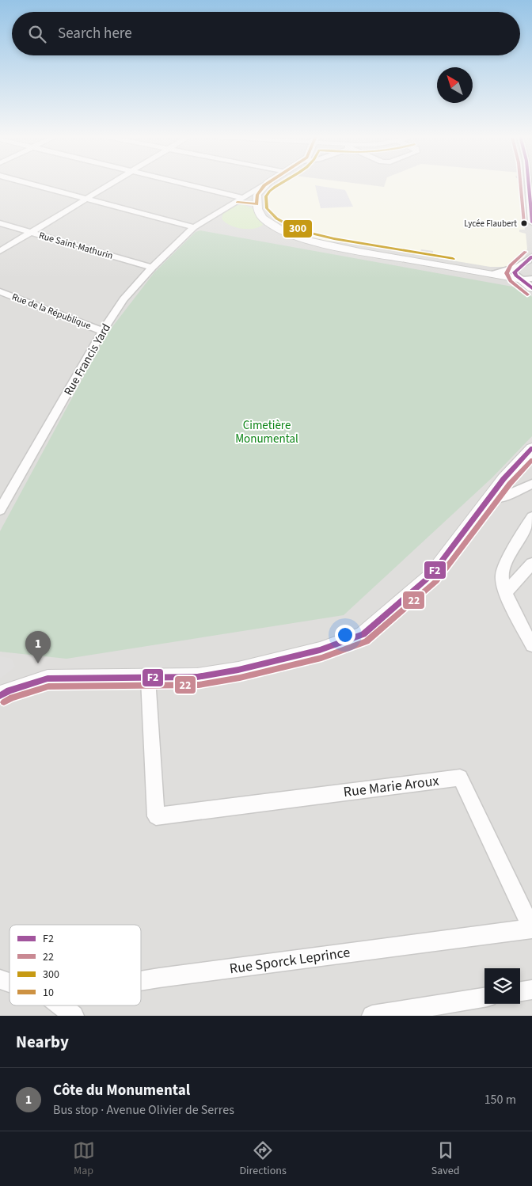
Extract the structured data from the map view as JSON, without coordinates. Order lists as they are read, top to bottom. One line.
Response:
{"streets":{"street":["Rue Saint-Mathurin","Rue de la République","Rue Francis Yard","Rue Marie Aroux","Rue Sporck Leprince"]},"crossings":[["Rue Saint-Mathurin","Rue Francis Yard"],["Rue de la République","Rue Francis Yard"],["Rue Marie Aroux","Rue Sporck Leprince"]],"parks":["Cimetière Monumental"],"places":["Lycée Flaubert"],"lines":["transit line F2","transit line 22","transit line 300","transit line 10"],"legend":["F2","22","300","10"],"north":"top left","page":{"search":"Search here","pins":"1","heading":"Nearby","list":[{"mark":"1","name":"Côte du Monumental","note":"Bus stop · Avenue Olivier de Serres","value":"150 m"}],"nav":["Map","Directions","Saved"]}}
